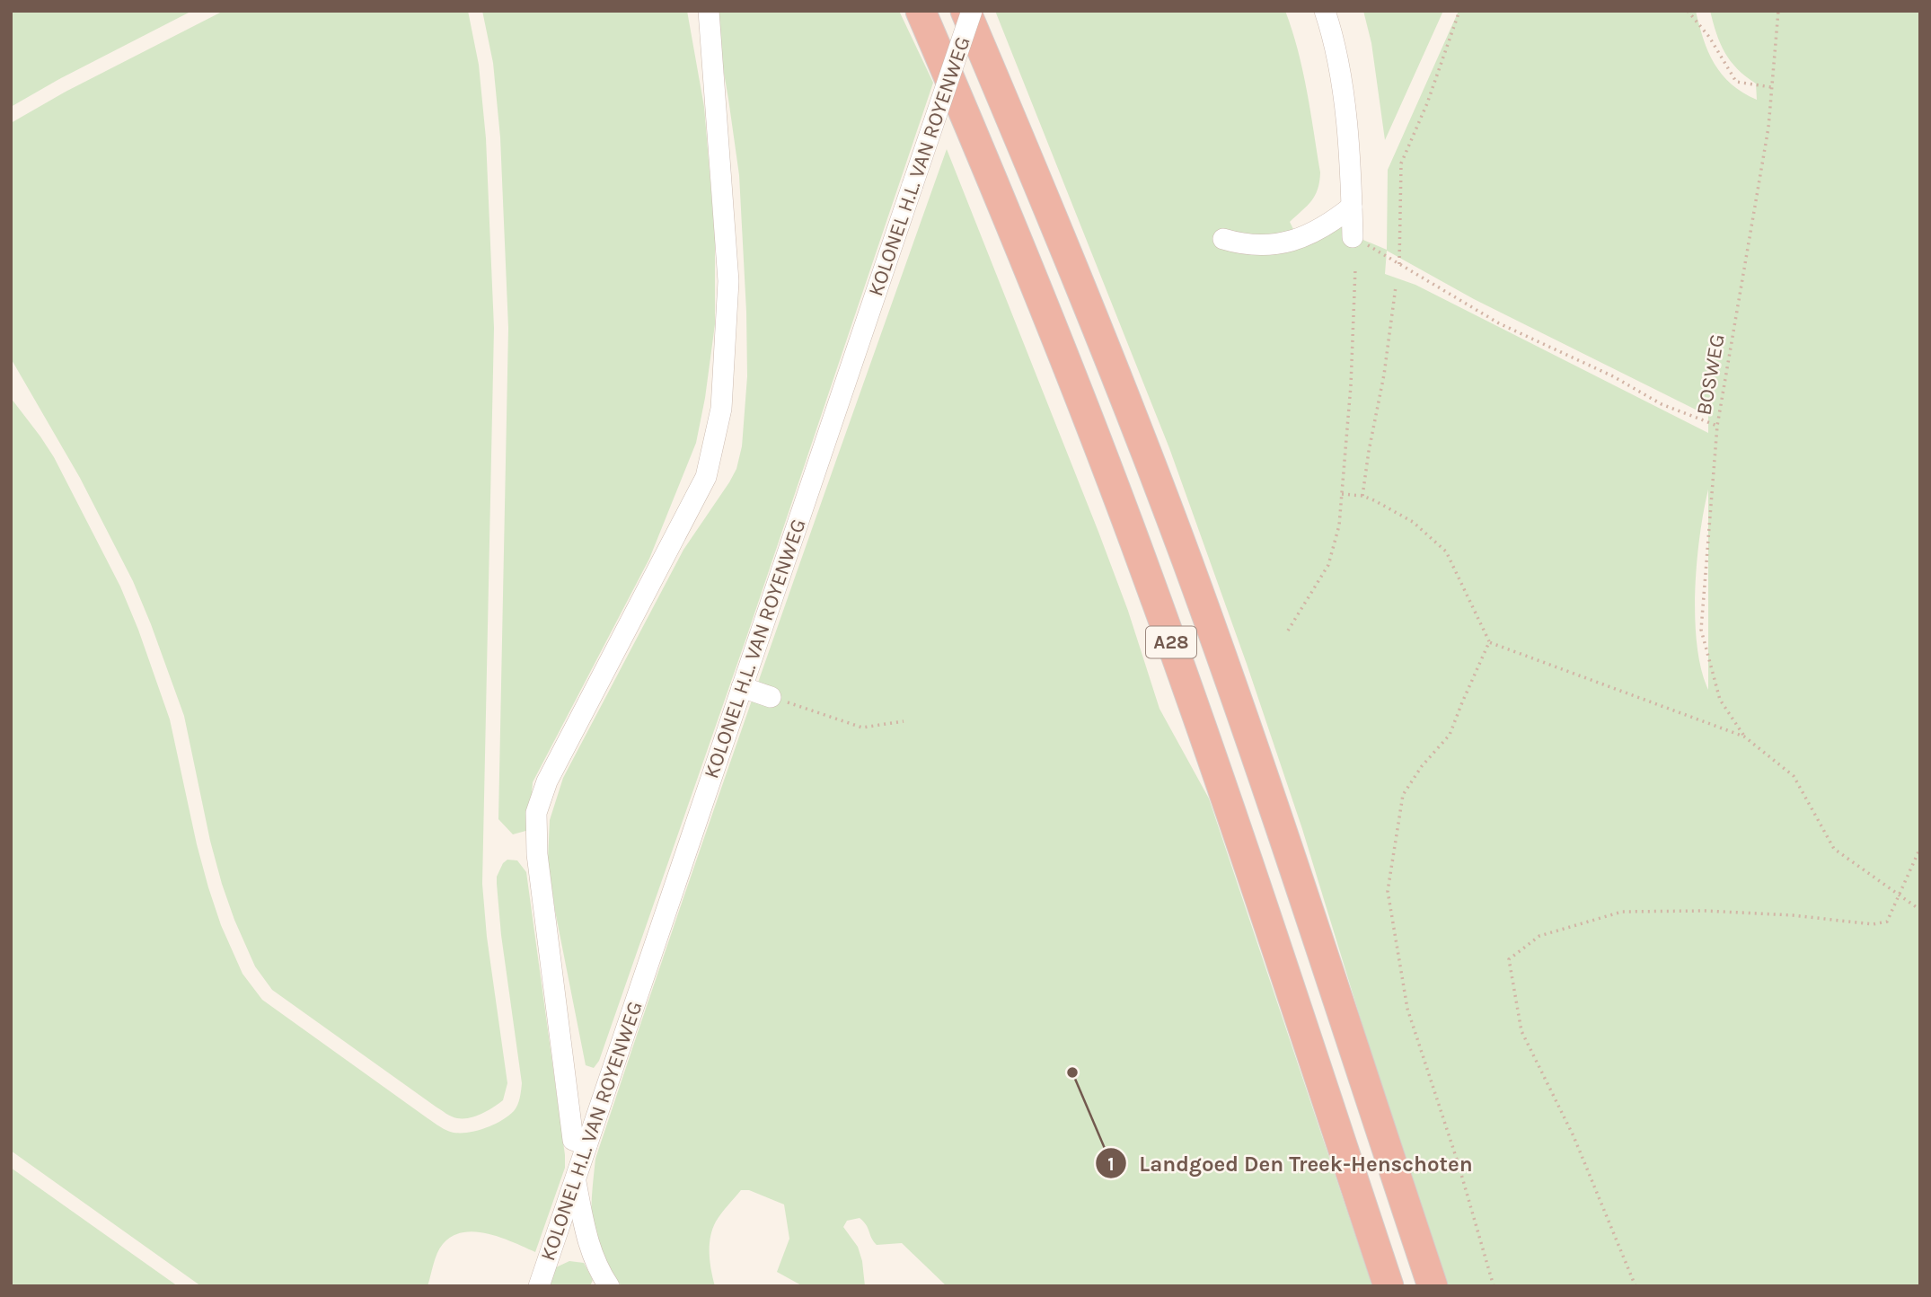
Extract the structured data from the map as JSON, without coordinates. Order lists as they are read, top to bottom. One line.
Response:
{"streets":{"highway":["A28"],"street":["KOLONEL H.L. VAN ROYENWEG"],"path":["BOSWEG"]},"places":["Landgoed Den Treek-Henschoten"]}
